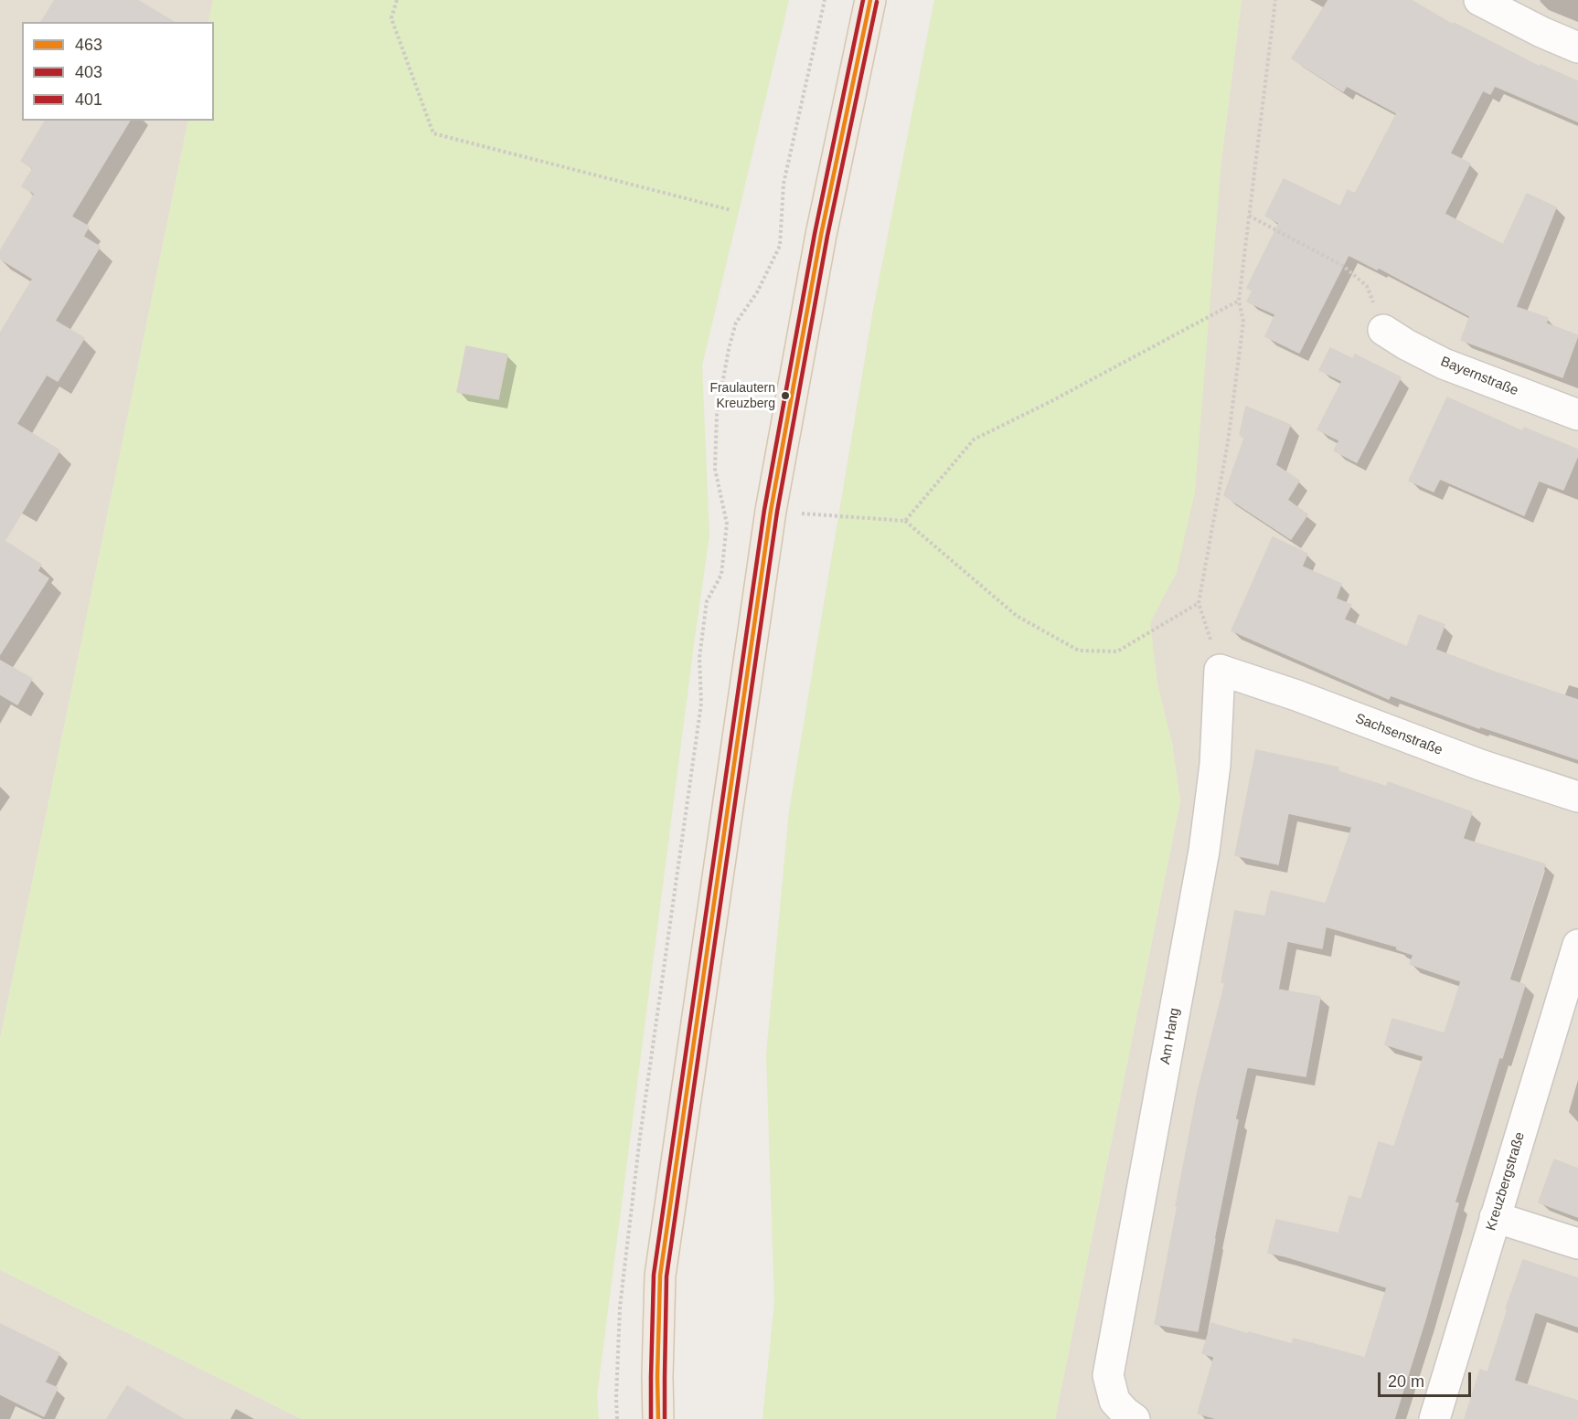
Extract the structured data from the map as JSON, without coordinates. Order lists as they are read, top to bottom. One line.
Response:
{"streets":{"street":["Bayernstraße","Sachsenstraße","Am Hang","Kreuzbergstraße"]},"crossings":[["Sachsenstraße","Am Hang"]],"places":["Fraulautern Kreuzberg"],"lines":["transit line 463","transit line 401","transit line 403"],"legend":["463","403","401"],"scale_bar":"20 m"}
